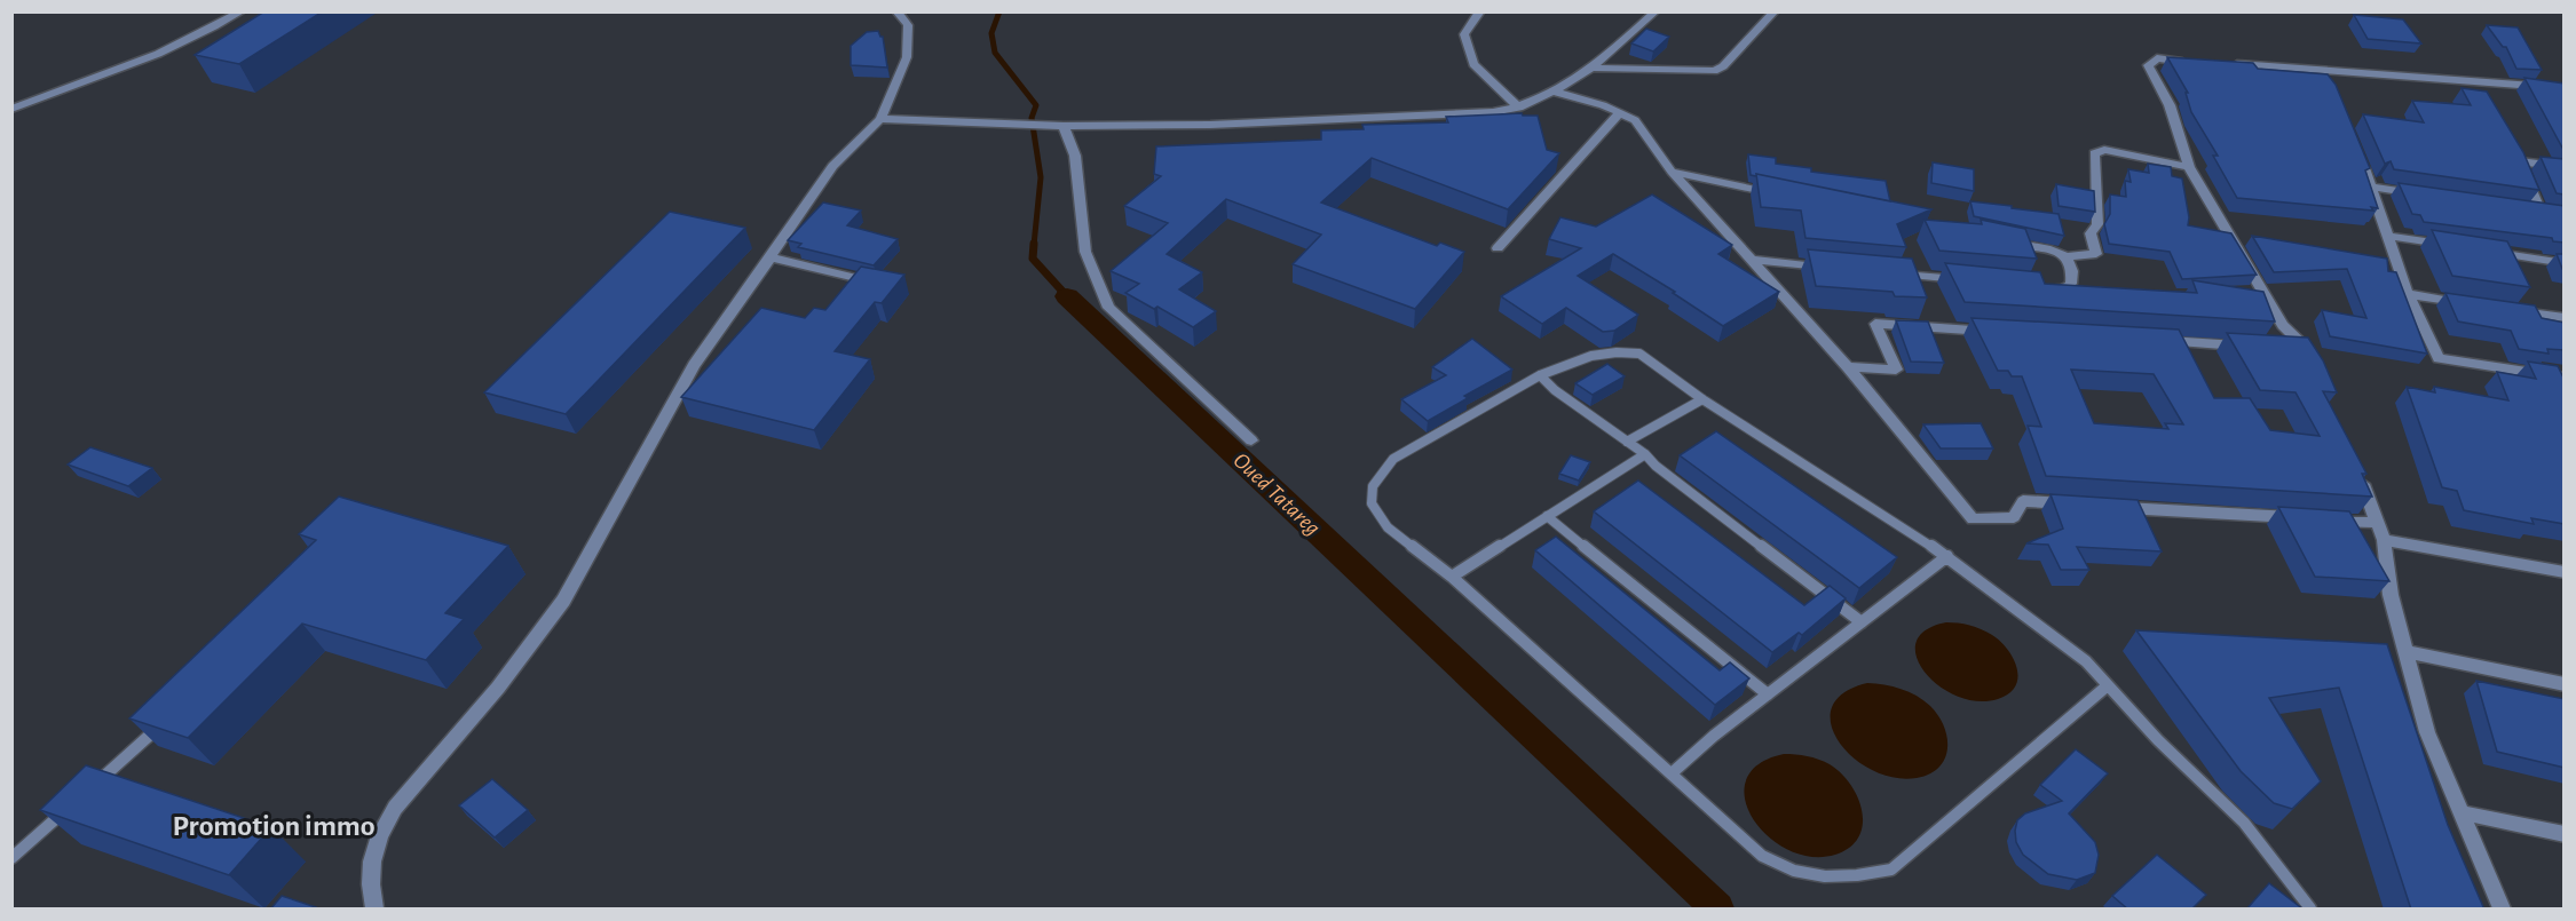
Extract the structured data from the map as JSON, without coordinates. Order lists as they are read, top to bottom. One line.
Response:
{"districts":["Promotion immo"],"water":["Oued Tatareg"]}
